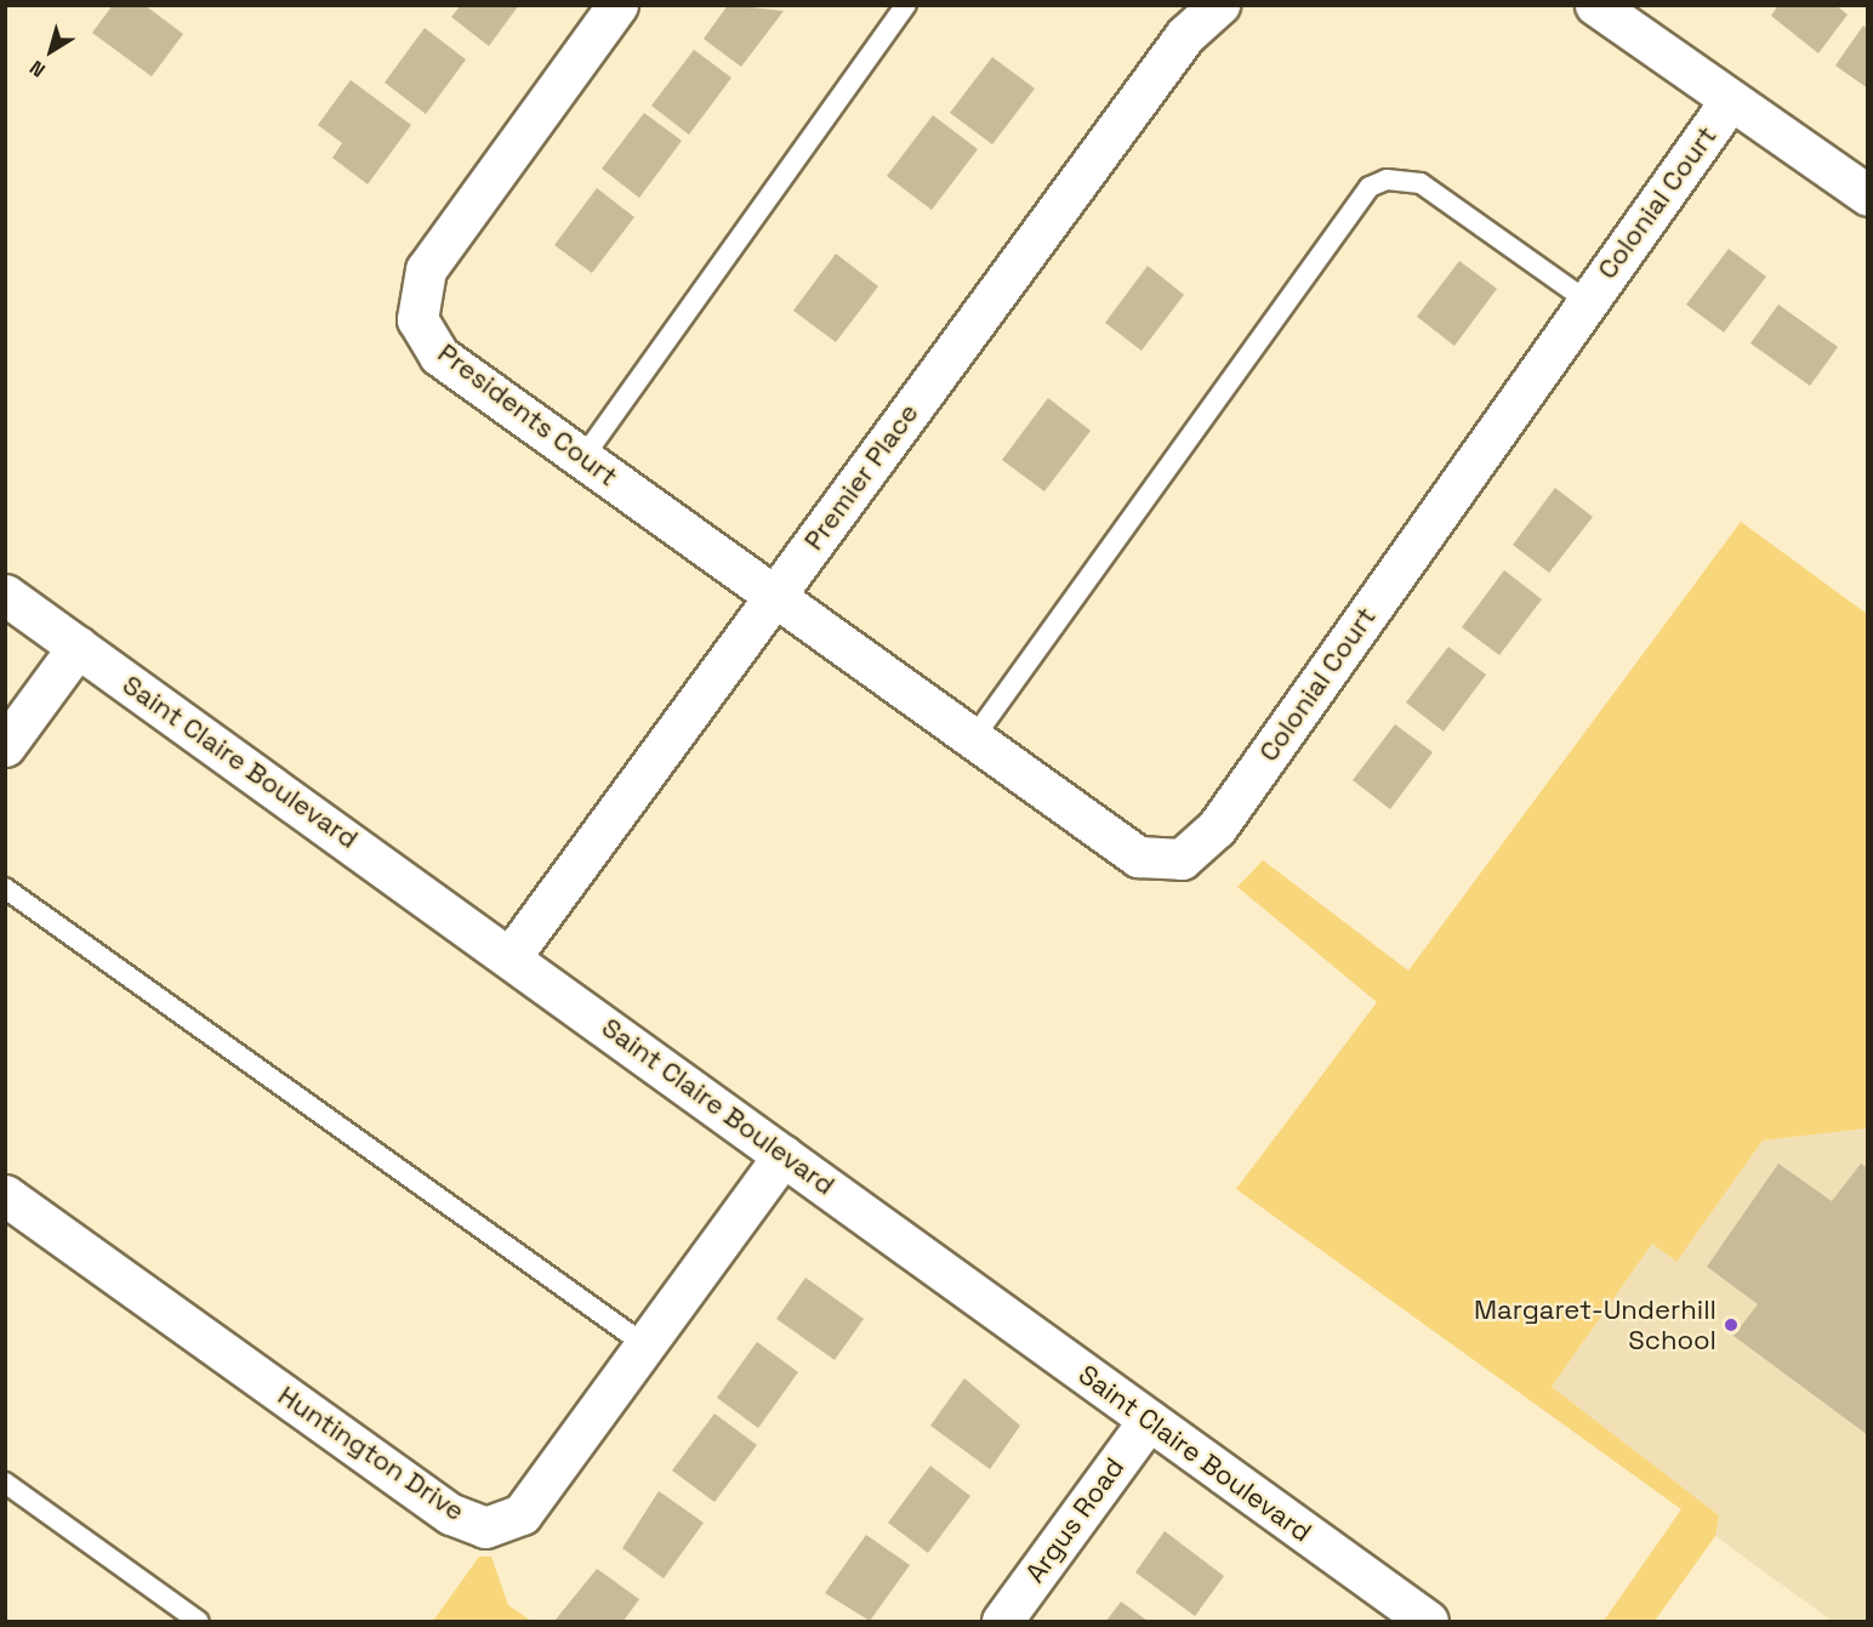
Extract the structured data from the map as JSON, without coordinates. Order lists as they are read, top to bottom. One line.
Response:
{"streets":{"street":["Colonial Court","Presidents Court","Premier Place","Saint Claire Boulevard","Huntington Drive","Argus Road"]},"crossings":[["Colonial Court","Presidents Court"],["Colonial Court","Premier Place"],["Presidents Court","Premier Place"],["Premier Place","Saint Claire Boulevard"],["Saint Claire Boulevard","Huntington Drive"],["Saint Claire Boulevard","Argus Road"]],"places":["Margaret-Underhill School"],"north":"bottom left"}
